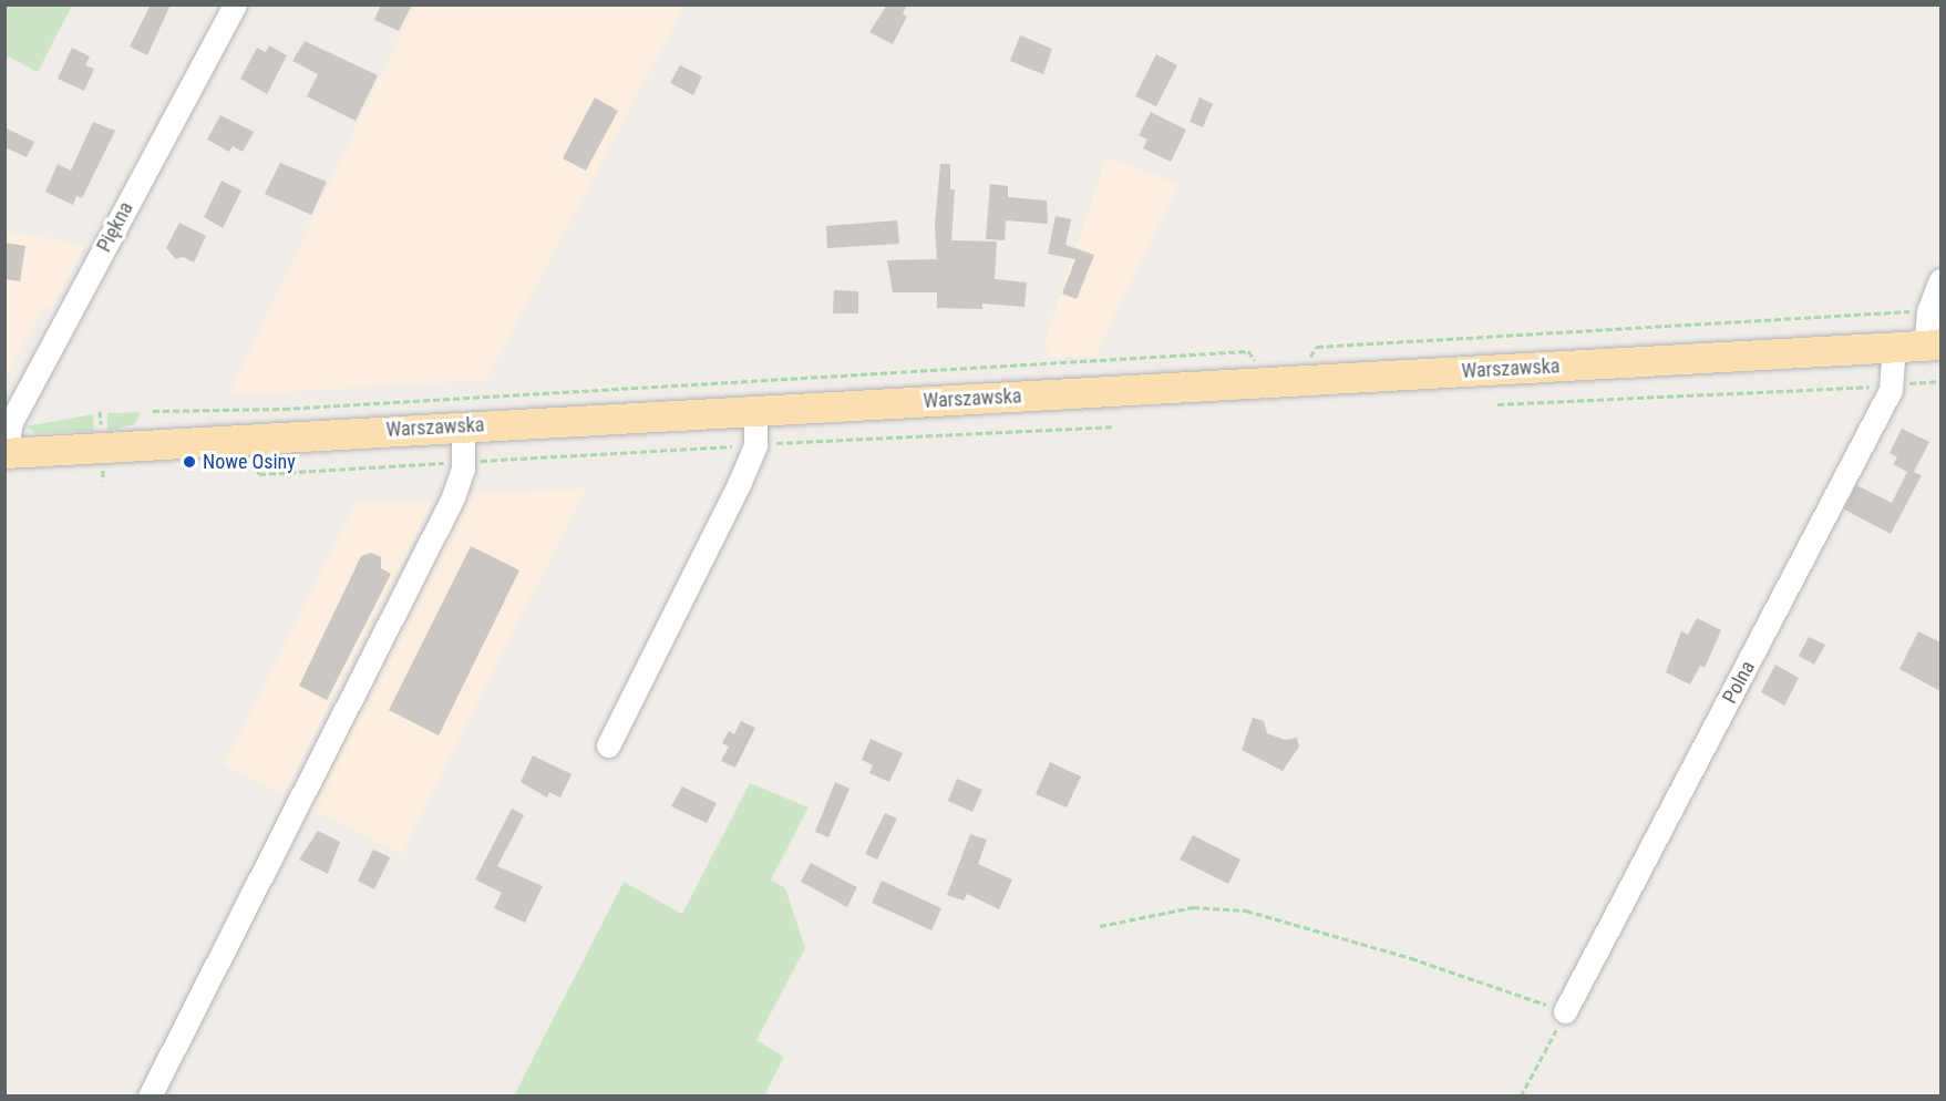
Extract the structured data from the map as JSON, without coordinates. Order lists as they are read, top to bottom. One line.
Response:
{"streets":{"main road":["Warszawska"],"street":["Piękna","Polna"]},"crossings":[["Piękna","Warszawska"],["Warszawska","Polna"]],"places":["Nowe Osiny"]}
